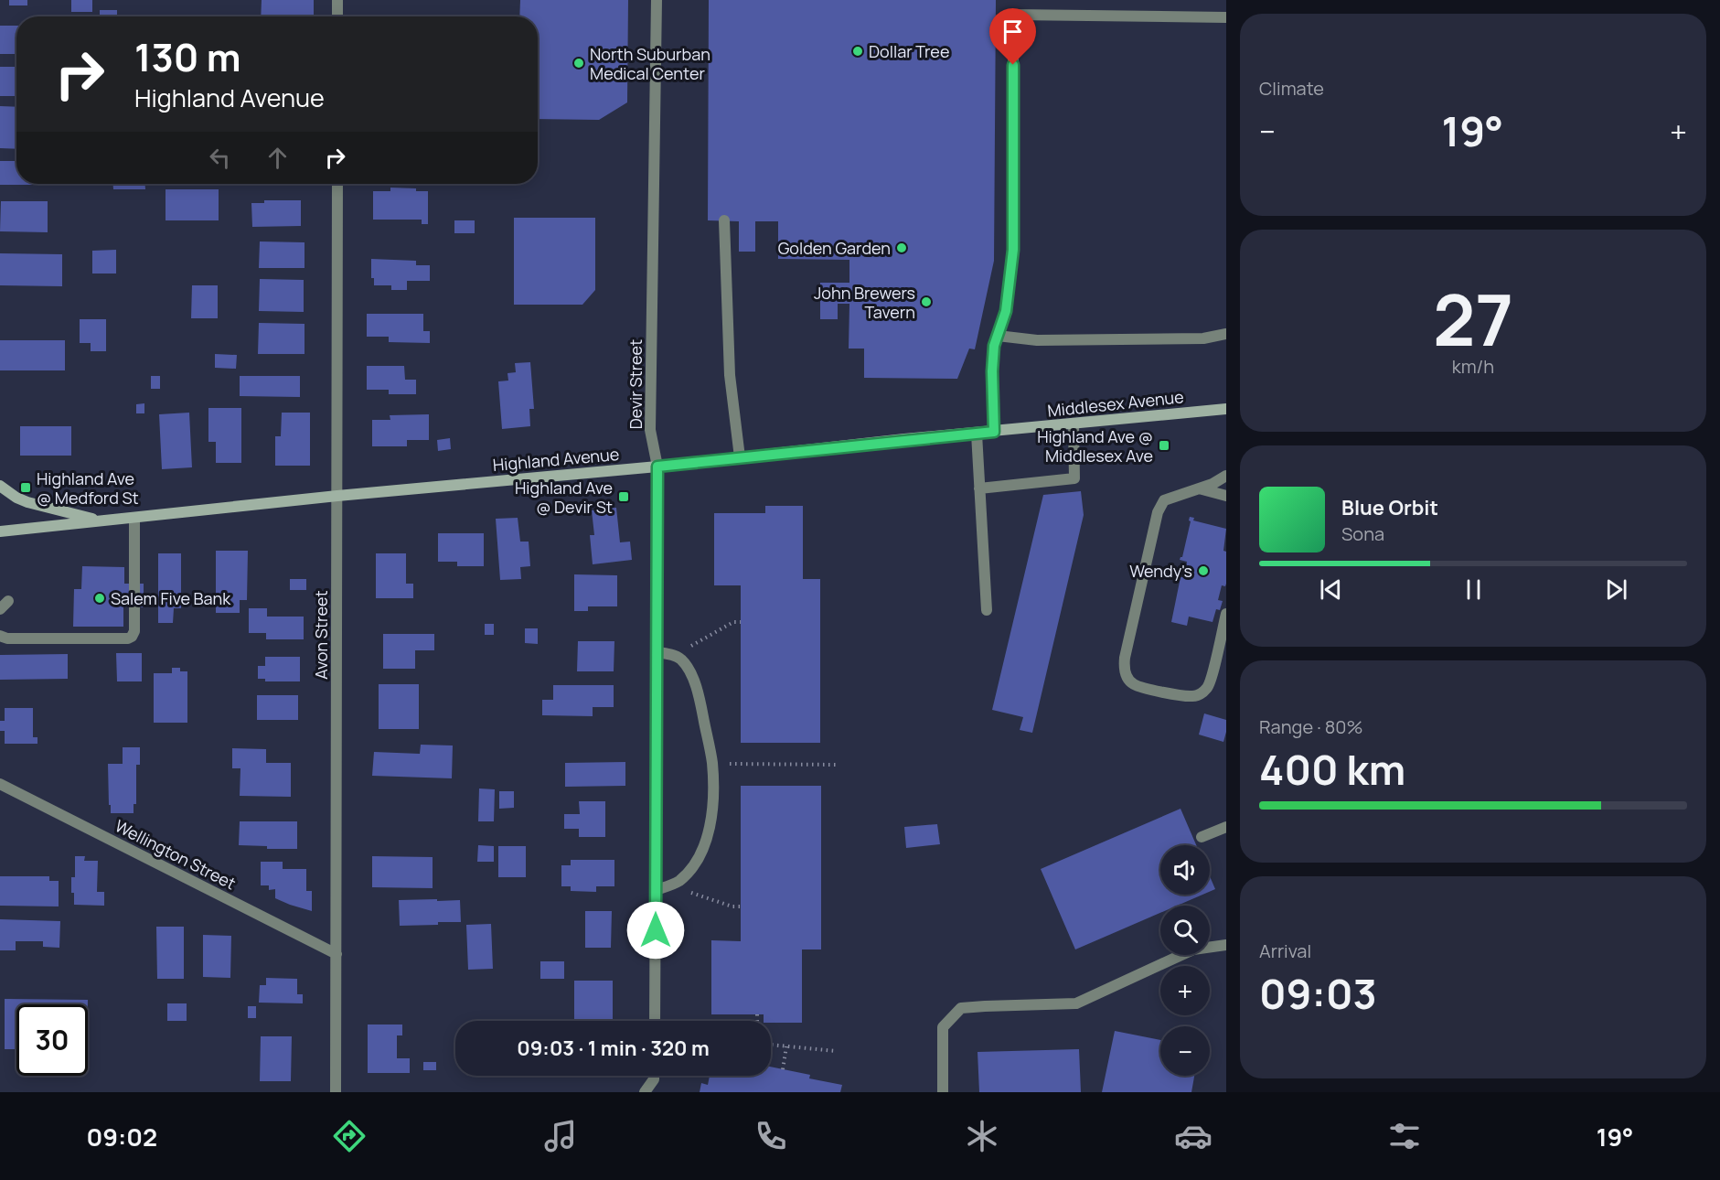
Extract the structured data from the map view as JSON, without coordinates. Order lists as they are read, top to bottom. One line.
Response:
{"streets":{"main road":["Middlesex Avenue","Highland Avenue"],"street":["Devir Street","Avon Street","Wellington Street"]},"crossings":[["Devir Street","Highland Avenue"],["Middlesex Avenue","Highland Avenue"],["Highland Avenue","Avon Street"],["Avon Street","Wellington Street"]],"places":{"other":["Dollar Tree","North Suburban Medical Center","Golden Garden","John Brewers Tavern","Wendy's","Salem Five Bank"],"transit":["Highland Ave @ Middlesex Ave","Highland Ave @ Medford St","Highland Ave @ Devir St"]},"page":{"tile":["Climate",["27","km/h"],["Range · 80%","400 km"],["Arrival","09:03"]],"turn":["130 m","Highland Avenue"],"heat":["−","19°","+"],"song":["Blue Orbit","Sona"],"map_buttons":["+","−"],"limit":"30","trip":"09:03 · 1 min · 320 m","tabs":["09:02","19°"]}}
